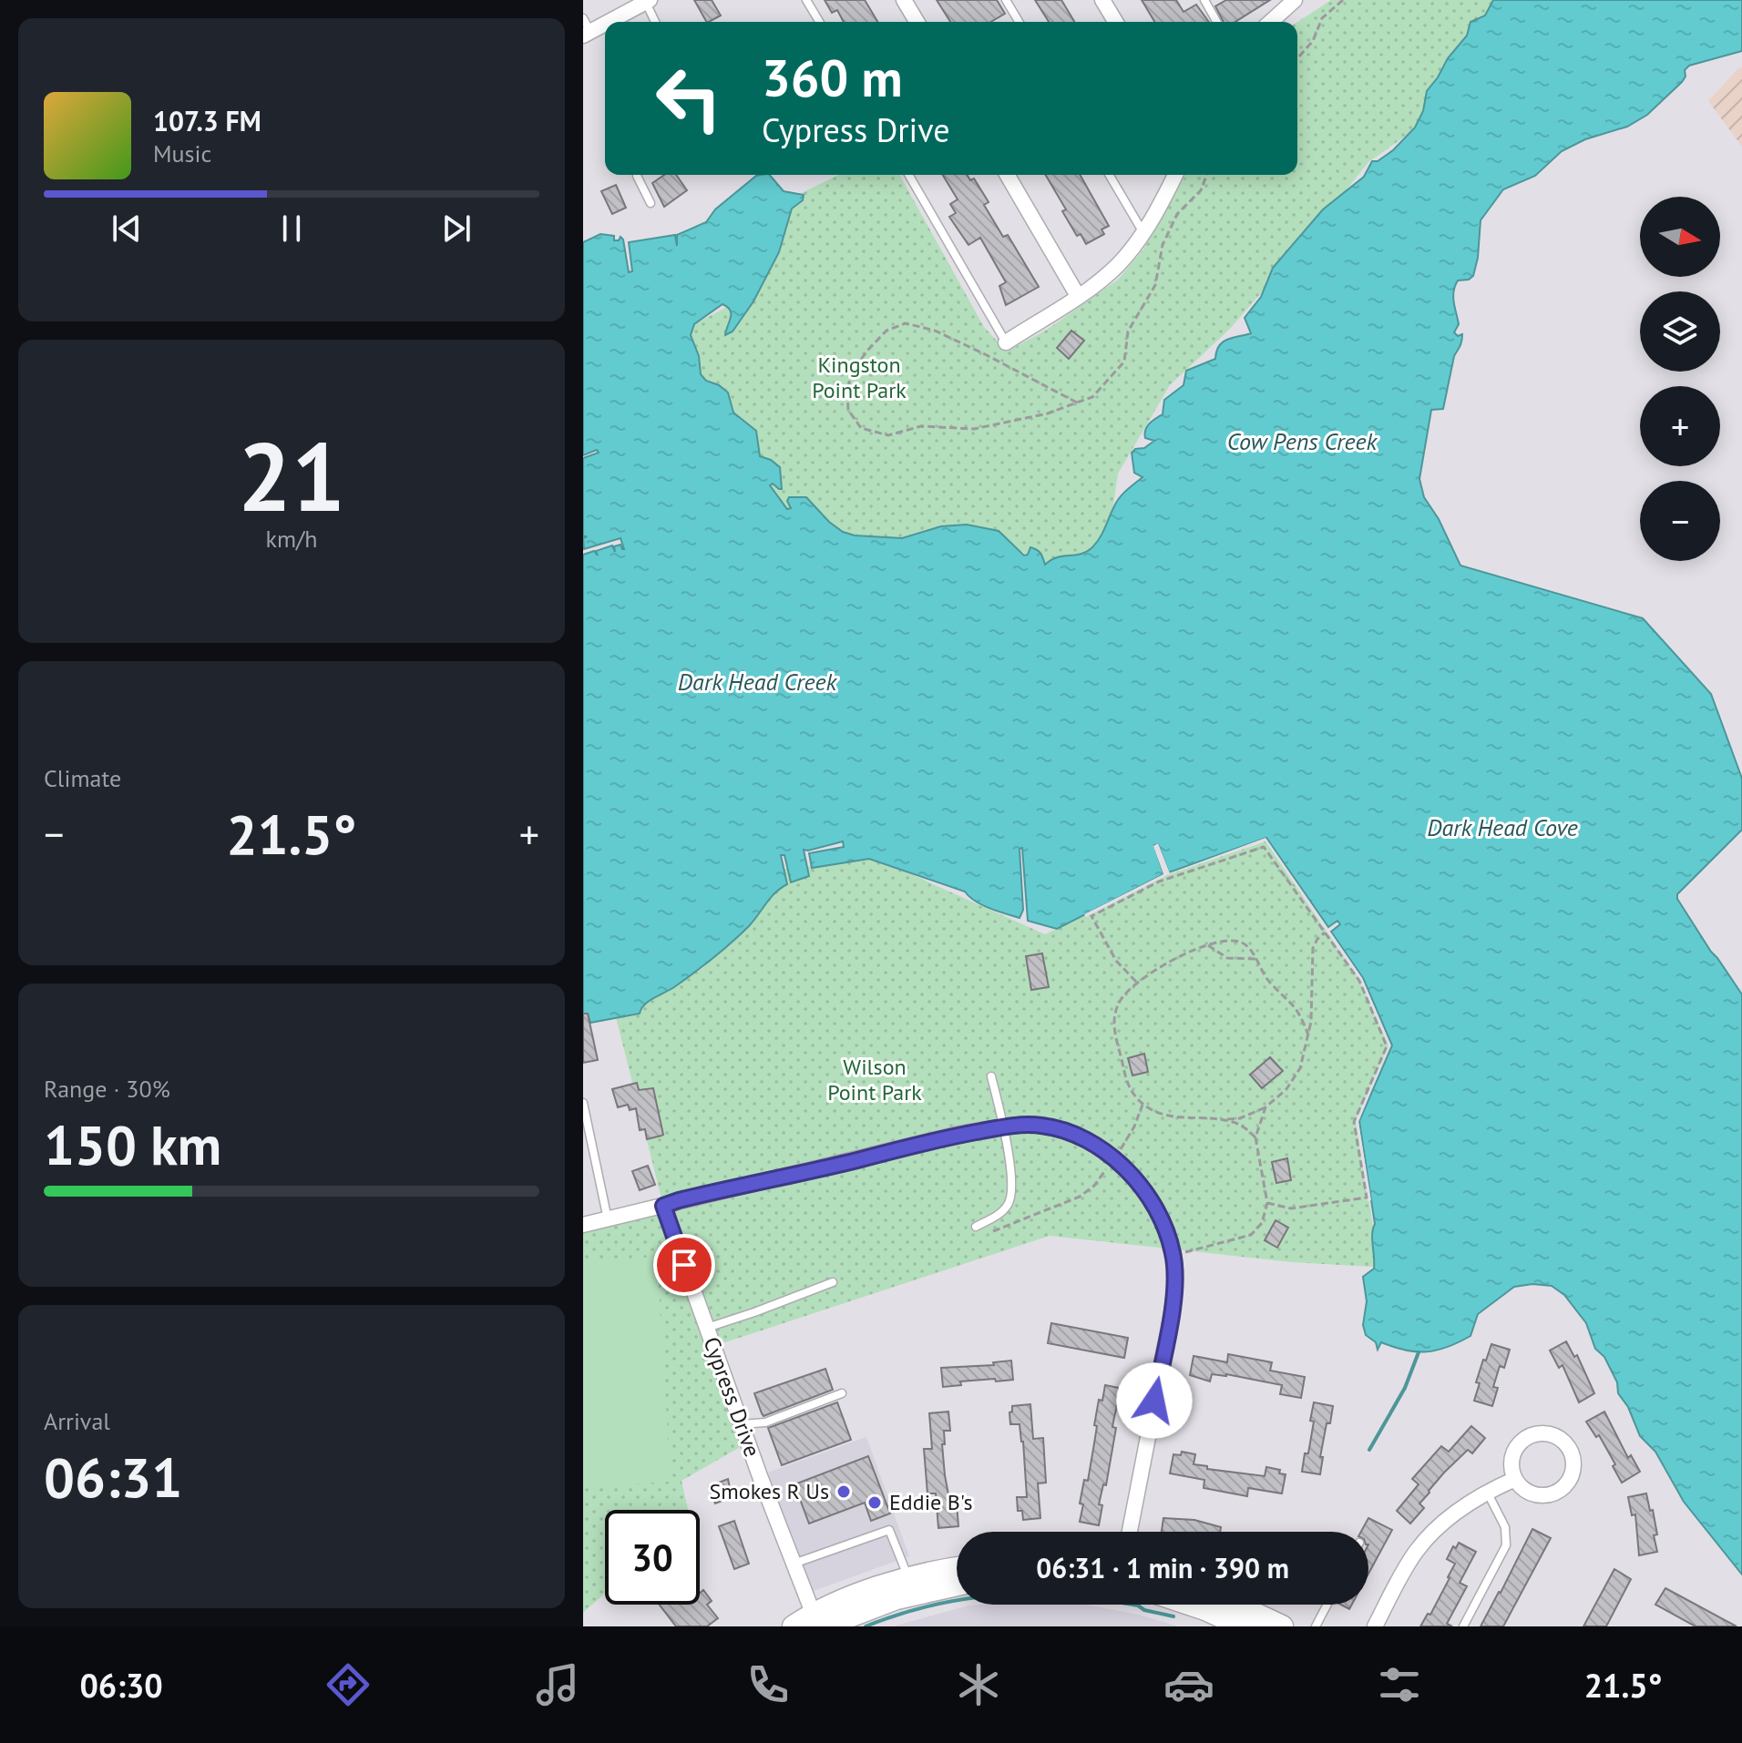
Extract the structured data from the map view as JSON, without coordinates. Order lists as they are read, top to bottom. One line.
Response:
{"streets":{"street":["Cypress Drive"]},"water":["Cow Pens Creek","Dark Head Creek","Dark Head Cove"],"parks":["Kingston Point Park","Wilson Point Park"],"places":["Smokes R Us","Eddie B's"],"north":"right","page":{"turn":["360 m","Cypress Drive"],"song":["107.3 FM","Music"],"map_buttons":["+","−"],"tile":[["21","km/h"],"Climate",["Range · 30%","150 km"],["Arrival","06:31"]],"heat":["−","21.5°","+"],"limit":"30","trip":"06:31 · 1 min · 390 m","tabs":["06:30","21.5°"]}}
